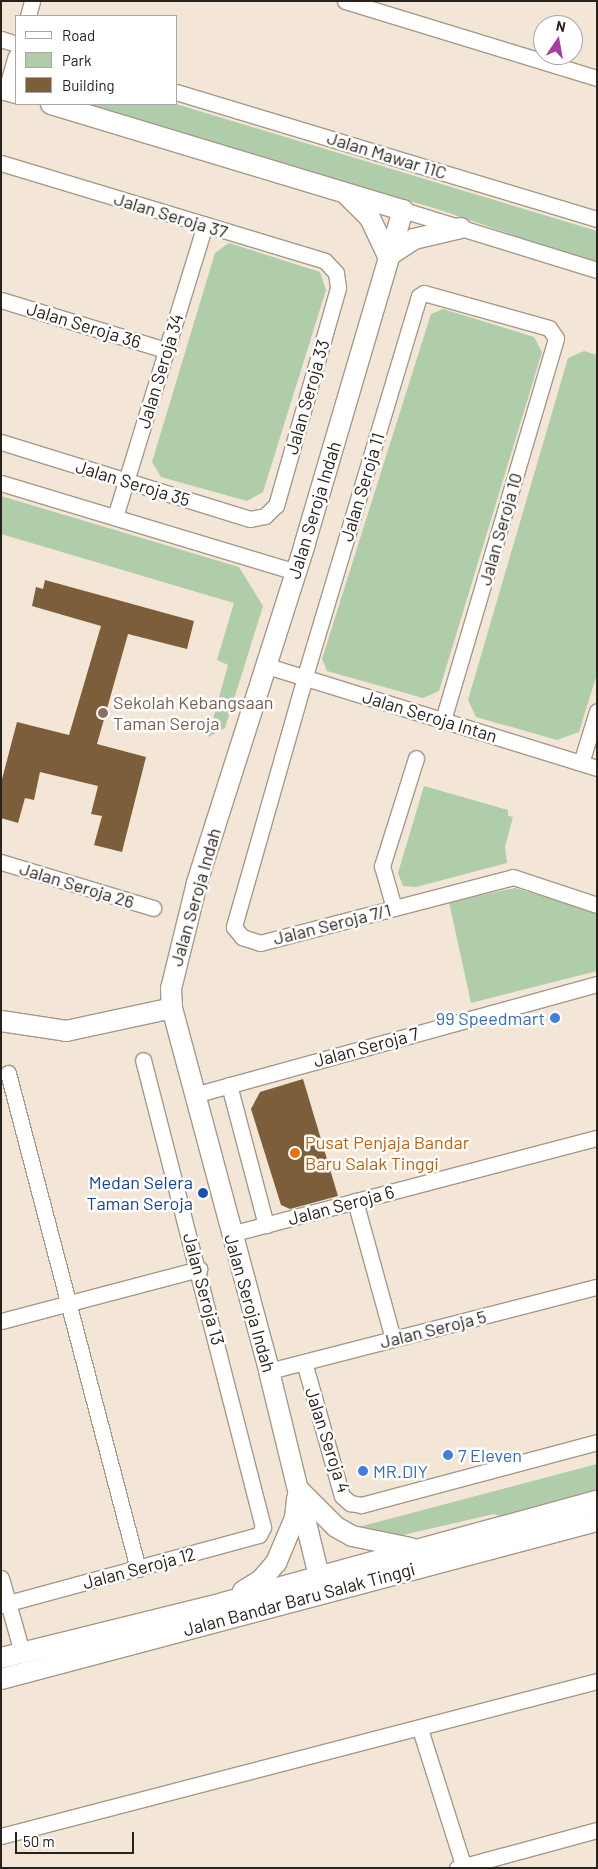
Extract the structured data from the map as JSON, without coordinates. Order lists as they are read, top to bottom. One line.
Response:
{"streets":{"street":["Jalan Mawar 11C","Jalan Seroja 37","Jalan Seroja 36","Jalan Seroja 34","Jalan Seroja 33","Jalan Seroja 35","Jalan Seroja 11","Jalan Seroja Indah","Jalan Seroja 10","Jalan Seroja Intan","Jalan Seroja 26","Jalan Seroja 7/1","Jalan Seroja 7","Jalan Seroja 6","Jalan Seroja 13","Jalan Seroja 5","Jalan Seroja 4","Jalan Seroja 12","Jalan Bandar Baru Salak Tinggi"]},"crossings":[["Jalan Seroja 37","Jalan Seroja 34"],["Jalan Seroja 37","Jalan Seroja 33"],["Jalan Seroja 36","Jalan Seroja 34"],["Jalan Seroja 34","Jalan Seroja 35"],["Jalan Seroja 33","Jalan Seroja 35"],["Jalan Seroja 11","Jalan Seroja 10"],["Jalan Seroja 11","Jalan Seroja Intan"],["Jalan Seroja 11","Jalan Seroja 7/1"],["Jalan Seroja Indah","Jalan Seroja Intan"],["Jalan Seroja Indah","Jalan Seroja 7"],["Jalan Seroja Indah","Jalan Seroja 6"],["Jalan Seroja Indah","Jalan Seroja 5"],["Jalan Seroja Indah","Jalan Bandar Baru Salak Tinggi"],["Jalan Seroja 10","Jalan Seroja Intan"],["Jalan Seroja Intan","Jalan Seroja 7/1"],["Jalan Seroja 13","Jalan Seroja 12"],["Jalan Seroja 5","Jalan Seroja 4"]],"places":["Sekolah Kebangsaan Taman Seroja","99 Speedmart","Pusat Penjaja Bandar Baru Salak Tinggi","Medan Selera Taman Seroja","7 Eleven","MR.DIY"],"legend":["Road","Park","Building"],"scale_bar":"50 m","north":"top"}
